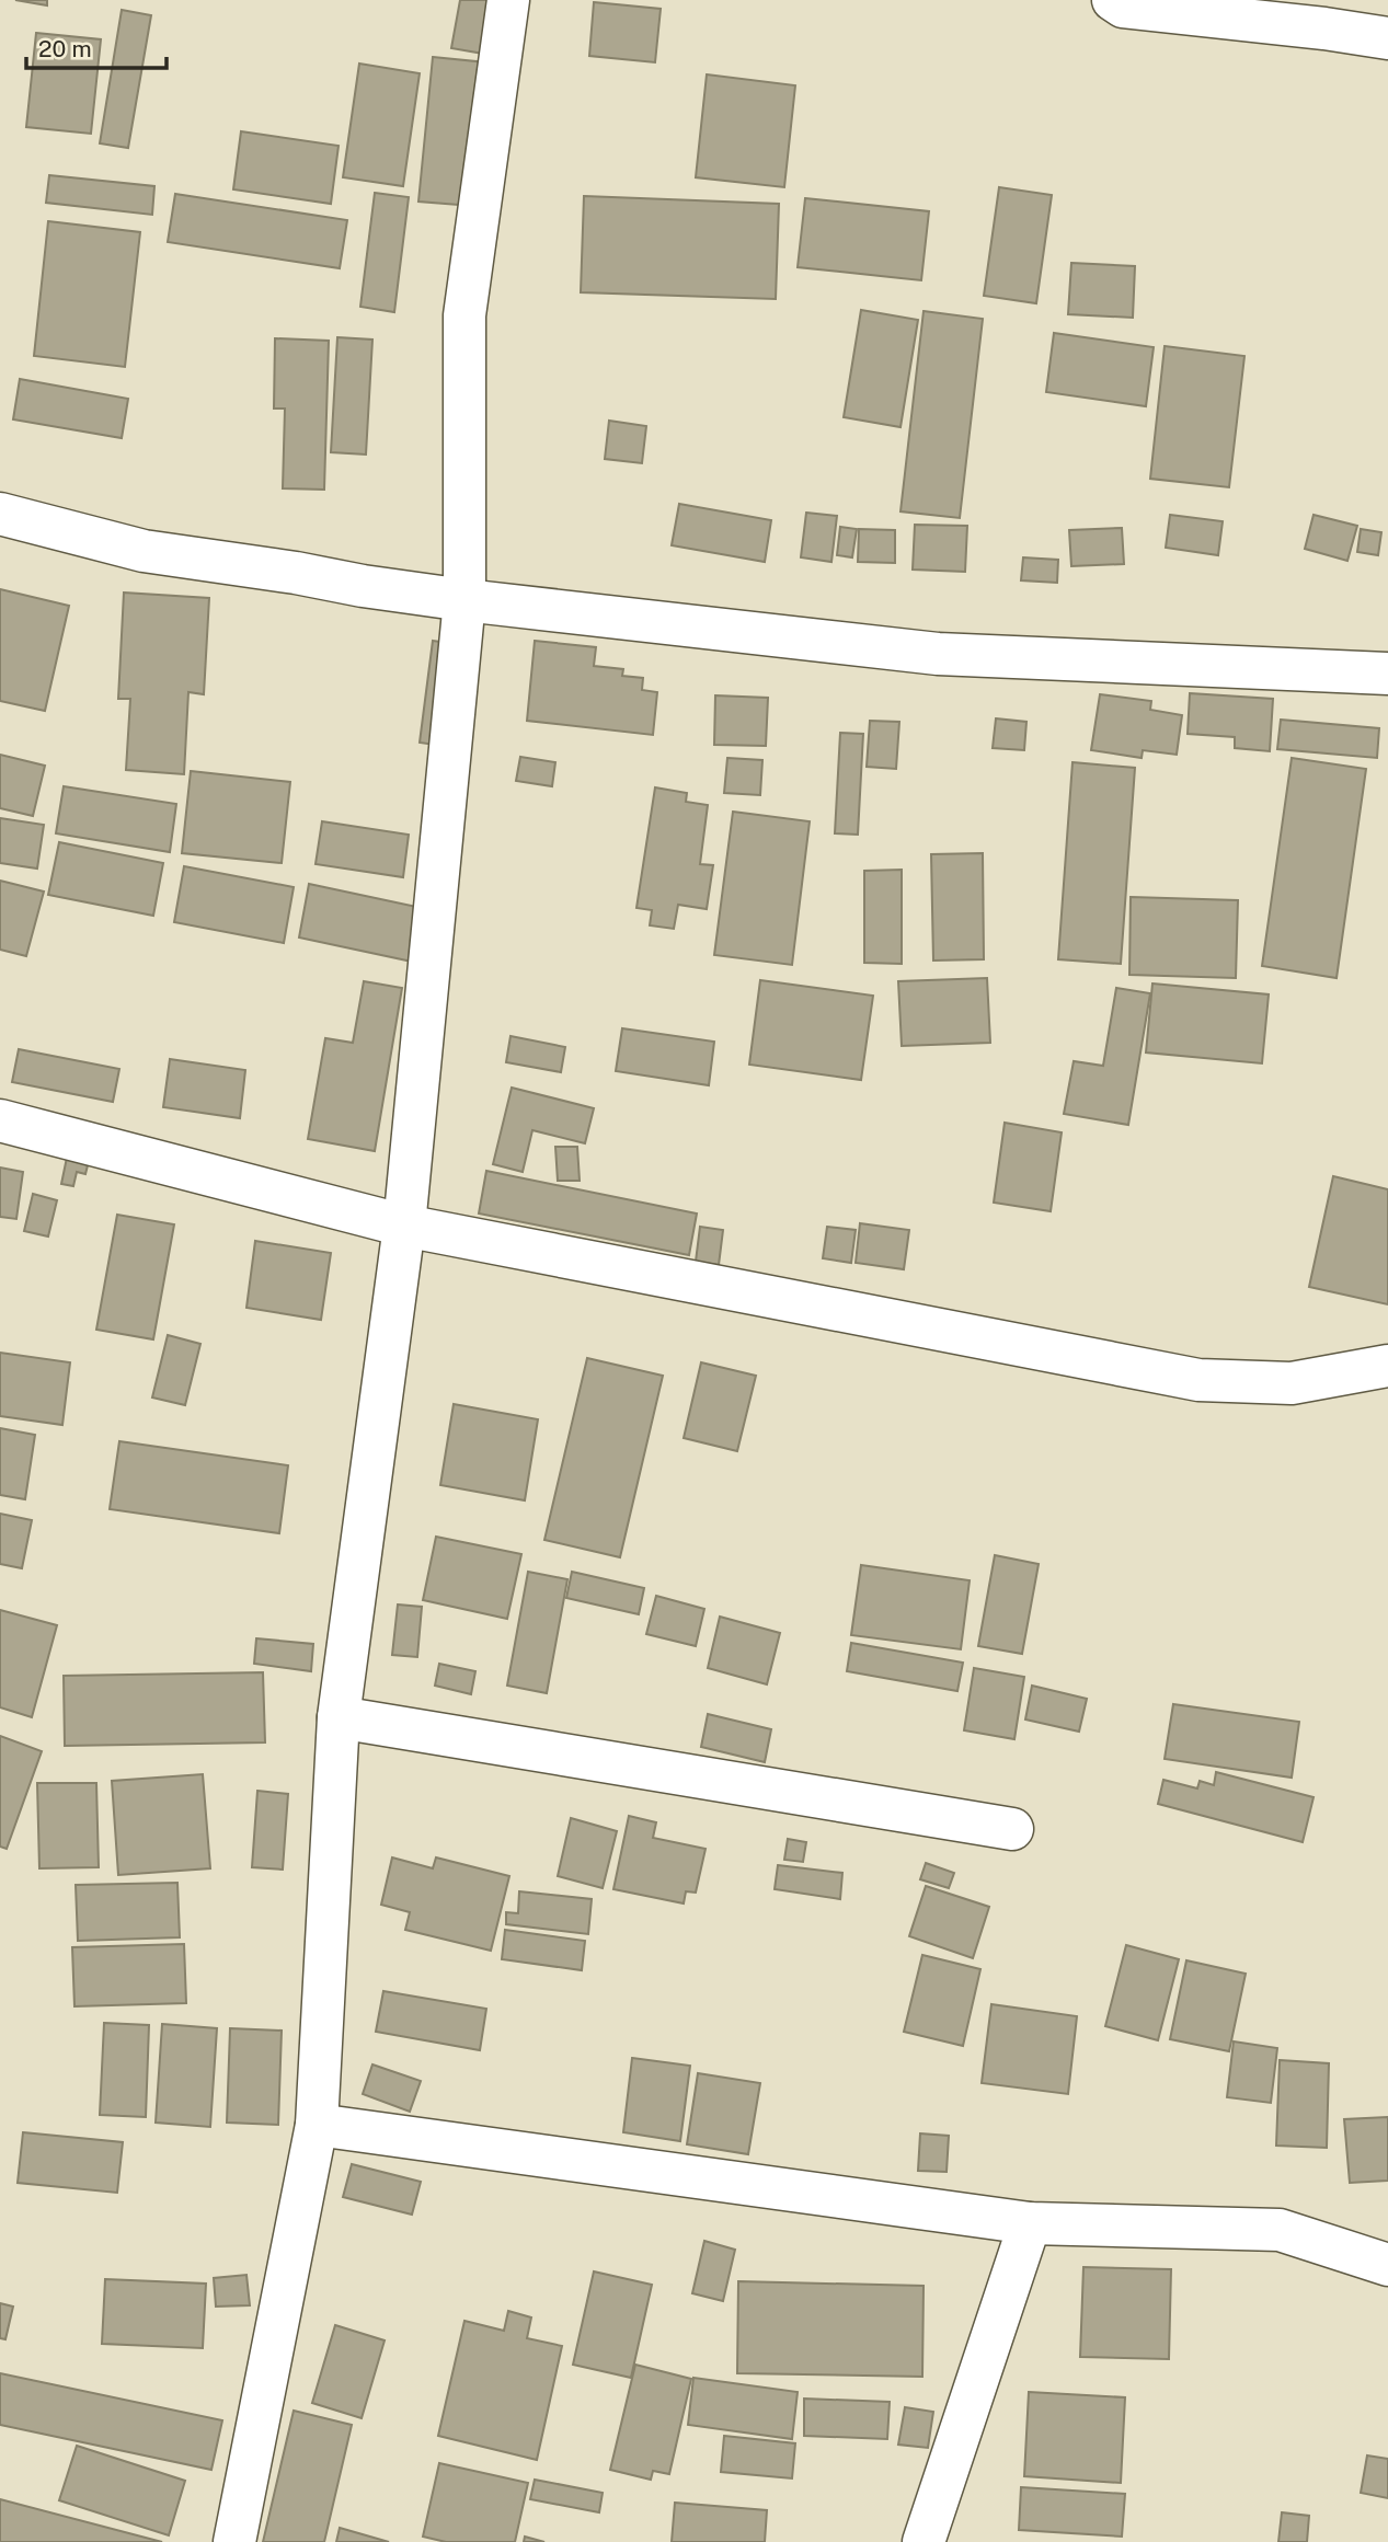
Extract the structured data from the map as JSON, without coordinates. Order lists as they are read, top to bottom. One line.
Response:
{"scale_bar":"20 m"}
